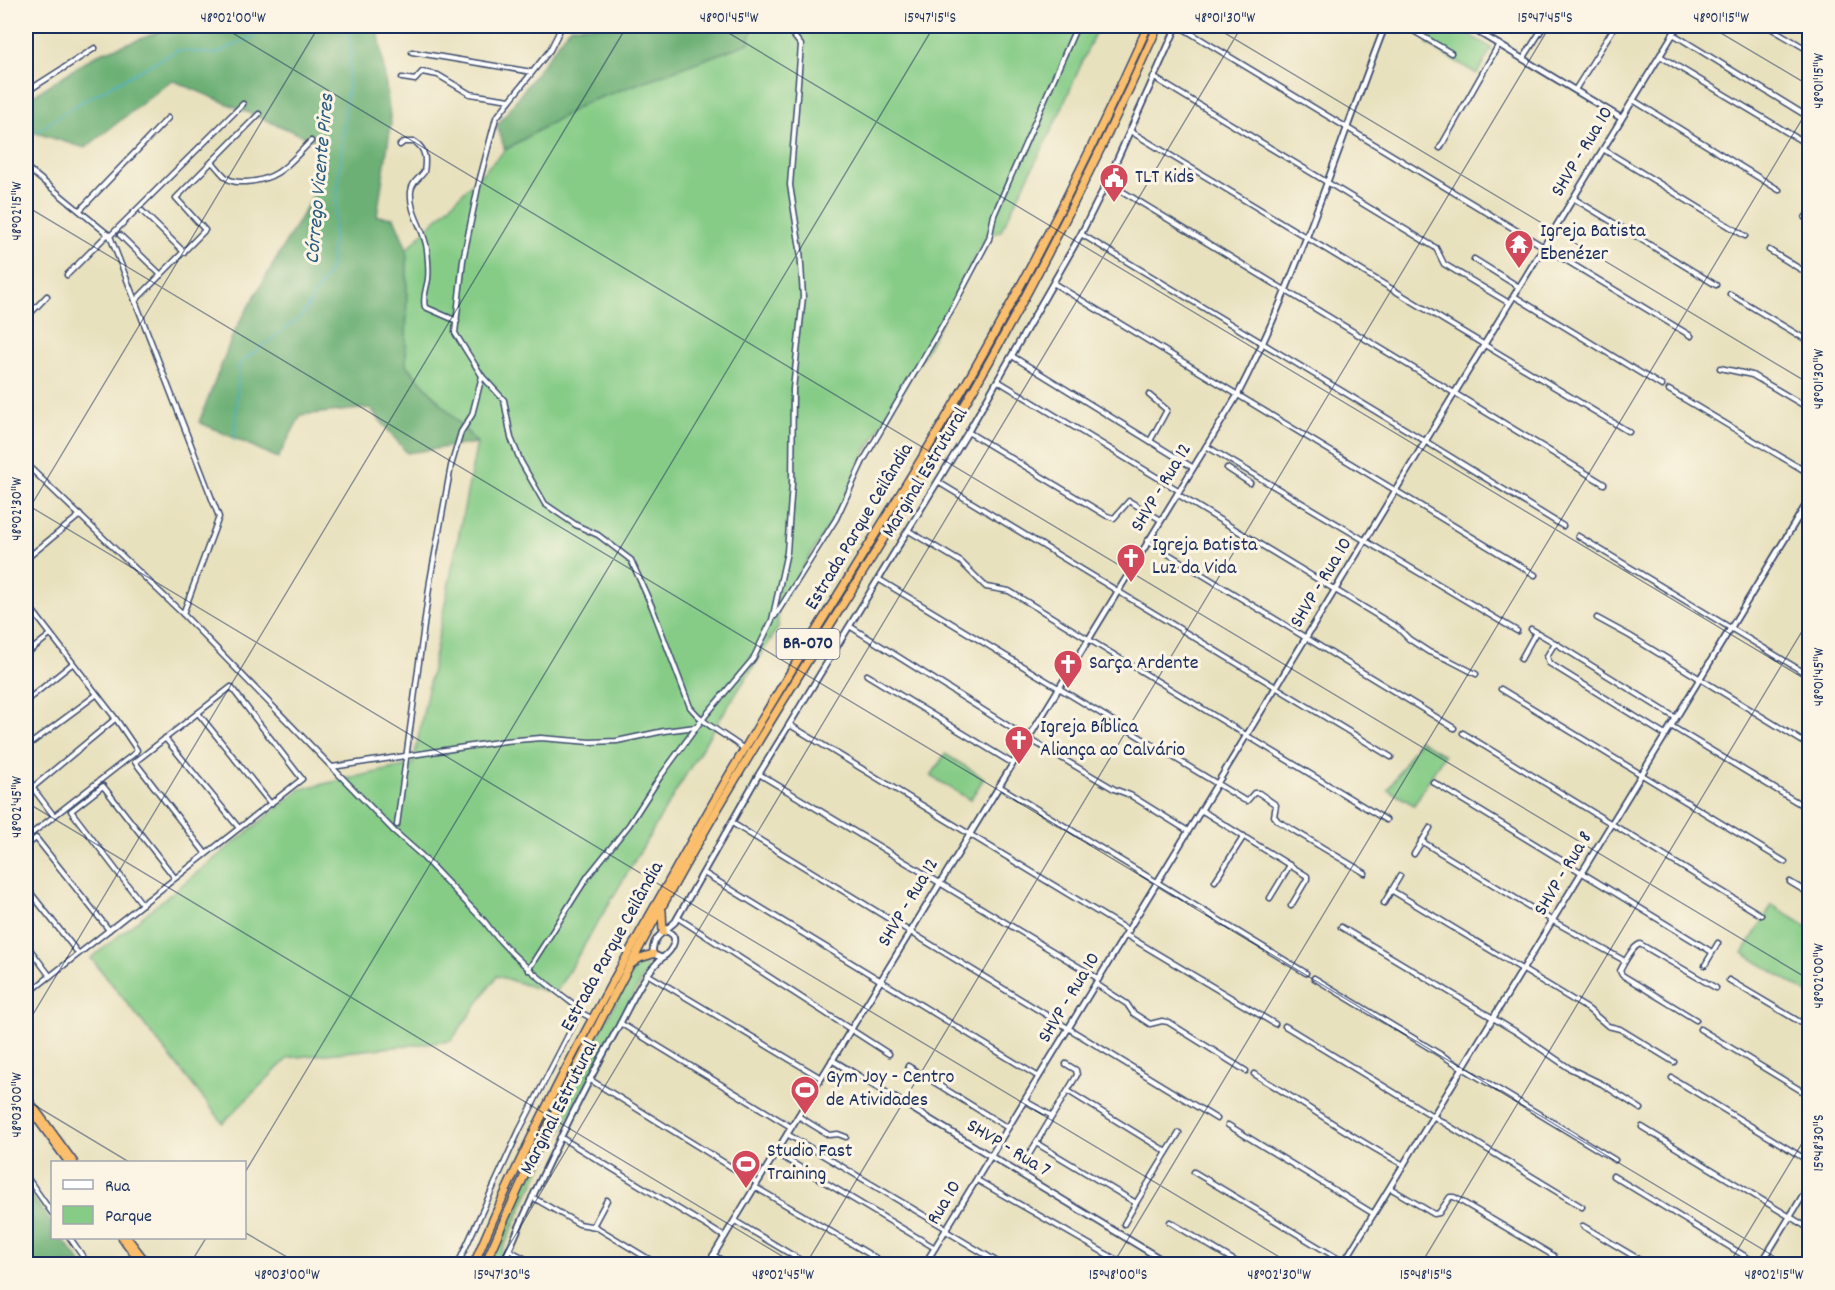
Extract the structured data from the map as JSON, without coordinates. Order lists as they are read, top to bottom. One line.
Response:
{"streets":{"highway":["Estrada Parque Ceilândia","BR-070"],"street":["SHVP - Rua 10","Marginal Estrutural","SHVP - Rua 12","SHVP - Rua 8","SHVP - Rua 7","Rua 10"]},"crossings":[["SHVP - Rua 10","SHVP - Rua 7"],["SHVP - Rua 10","Rua 10"],["SHVP - Rua 12","SHVP - Rua 7"],["SHVP - Rua 7","Rua 10"]],"water":["Córrego Vicente Pires"],"places":{"public building":["TLT Kids"],"temple":["Igreja Batista Ebenézer"],"church":["Igreja Batista Luz da Vida","Sarça Ardente","Igreja Bíblica Aliança ao Calvário"],"sports":["Gym Joy - Centro de Atividades","Studio Fast Training"]},"legend":["Rua","Parque"],"coordinates":["48°02'00\"W","48°01'45\"W","15°47'15\"S","48°01'30\"W","15°47'45\"S","48°01'15\"W","48°02'15\"W","48°02'30\"W","48°02'45\"W","48°03'00\"W","15°48'30\"S","15°47'30\"S","15°48'00\"S","15°48'15\"S"]}
